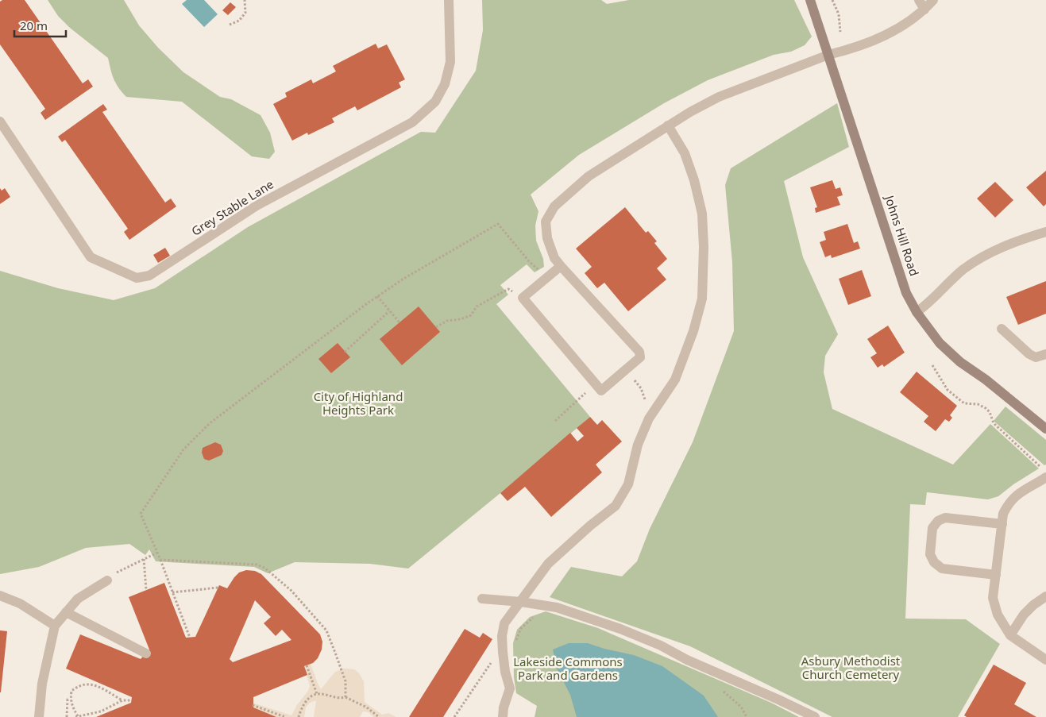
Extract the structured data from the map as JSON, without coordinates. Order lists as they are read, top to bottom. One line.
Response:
{"streets":{"street":["Grey Stable Lane","Johns Hill Road"]},"parks":["City of Highland Heights Park","Asbury Methodist Church Cemetery","Lakeside Commons Park and Gardens"],"scale_bar":"20 m"}
